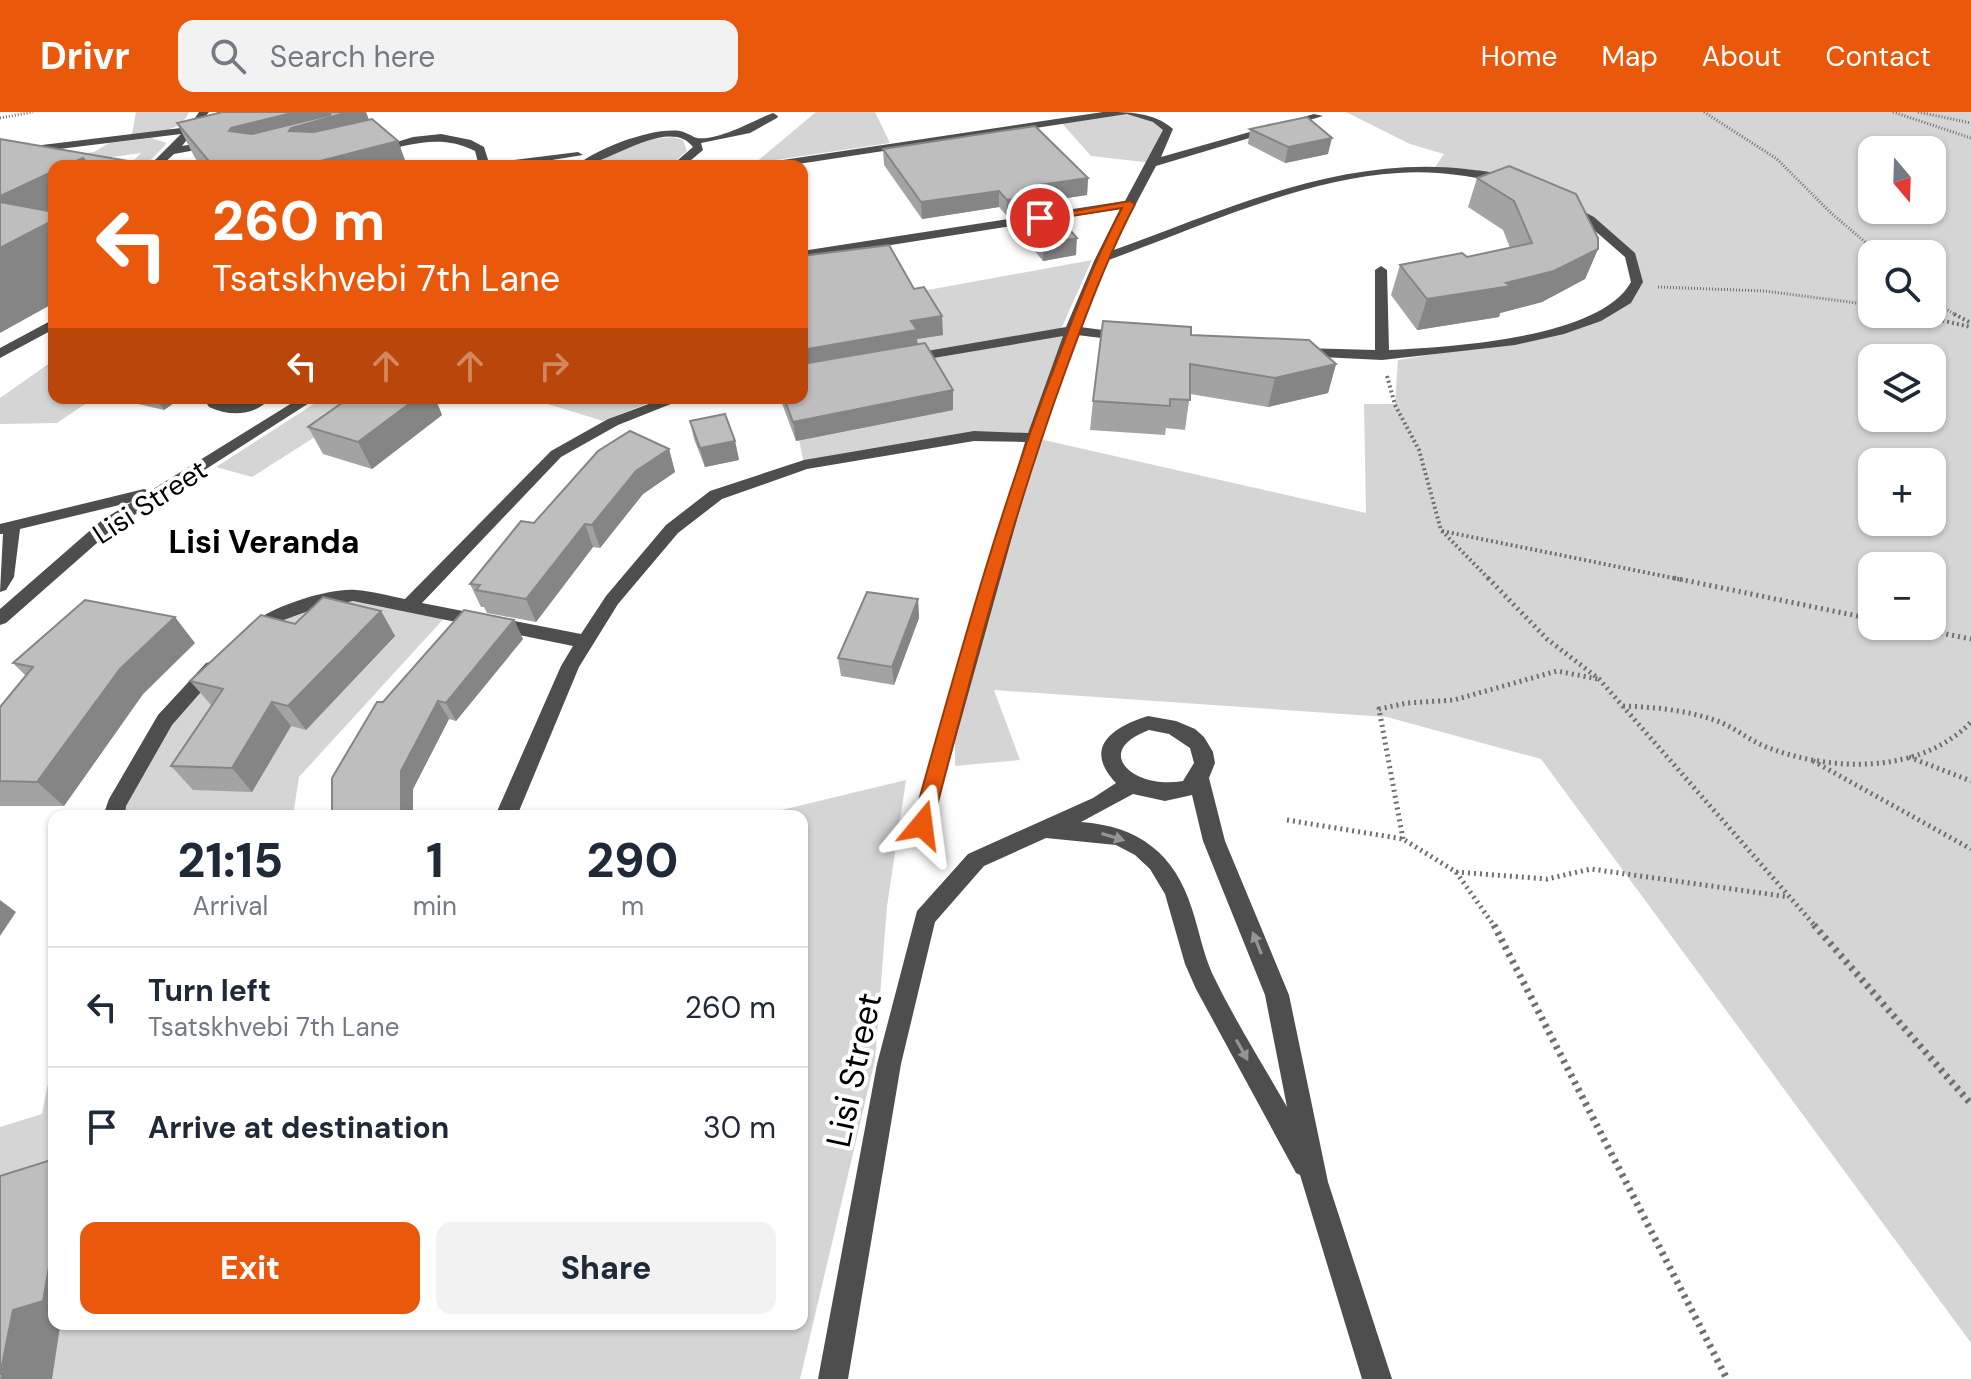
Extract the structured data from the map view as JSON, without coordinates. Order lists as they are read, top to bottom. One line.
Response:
{"streets":{"street":["Lisi Street"]},"districts":["Lisi Veranda"],"north":"bottom","page":{"header":"Drivr","search":"Search here","nav":["Home","Map","About","Contact"],"map_buttons":["+","−"],"turn":["260 m","Tsatskhvebi 7th Lane"],"eta":["21:15","Arrival","1","min","290","m"],"list":[{"name":"Turn left","note":"Tsatskhvebi 7th Lane","value":"260 m"},{"name":"Arrive at destination","value":"30 m"}],"buttons":["Exit","Share"]}}
